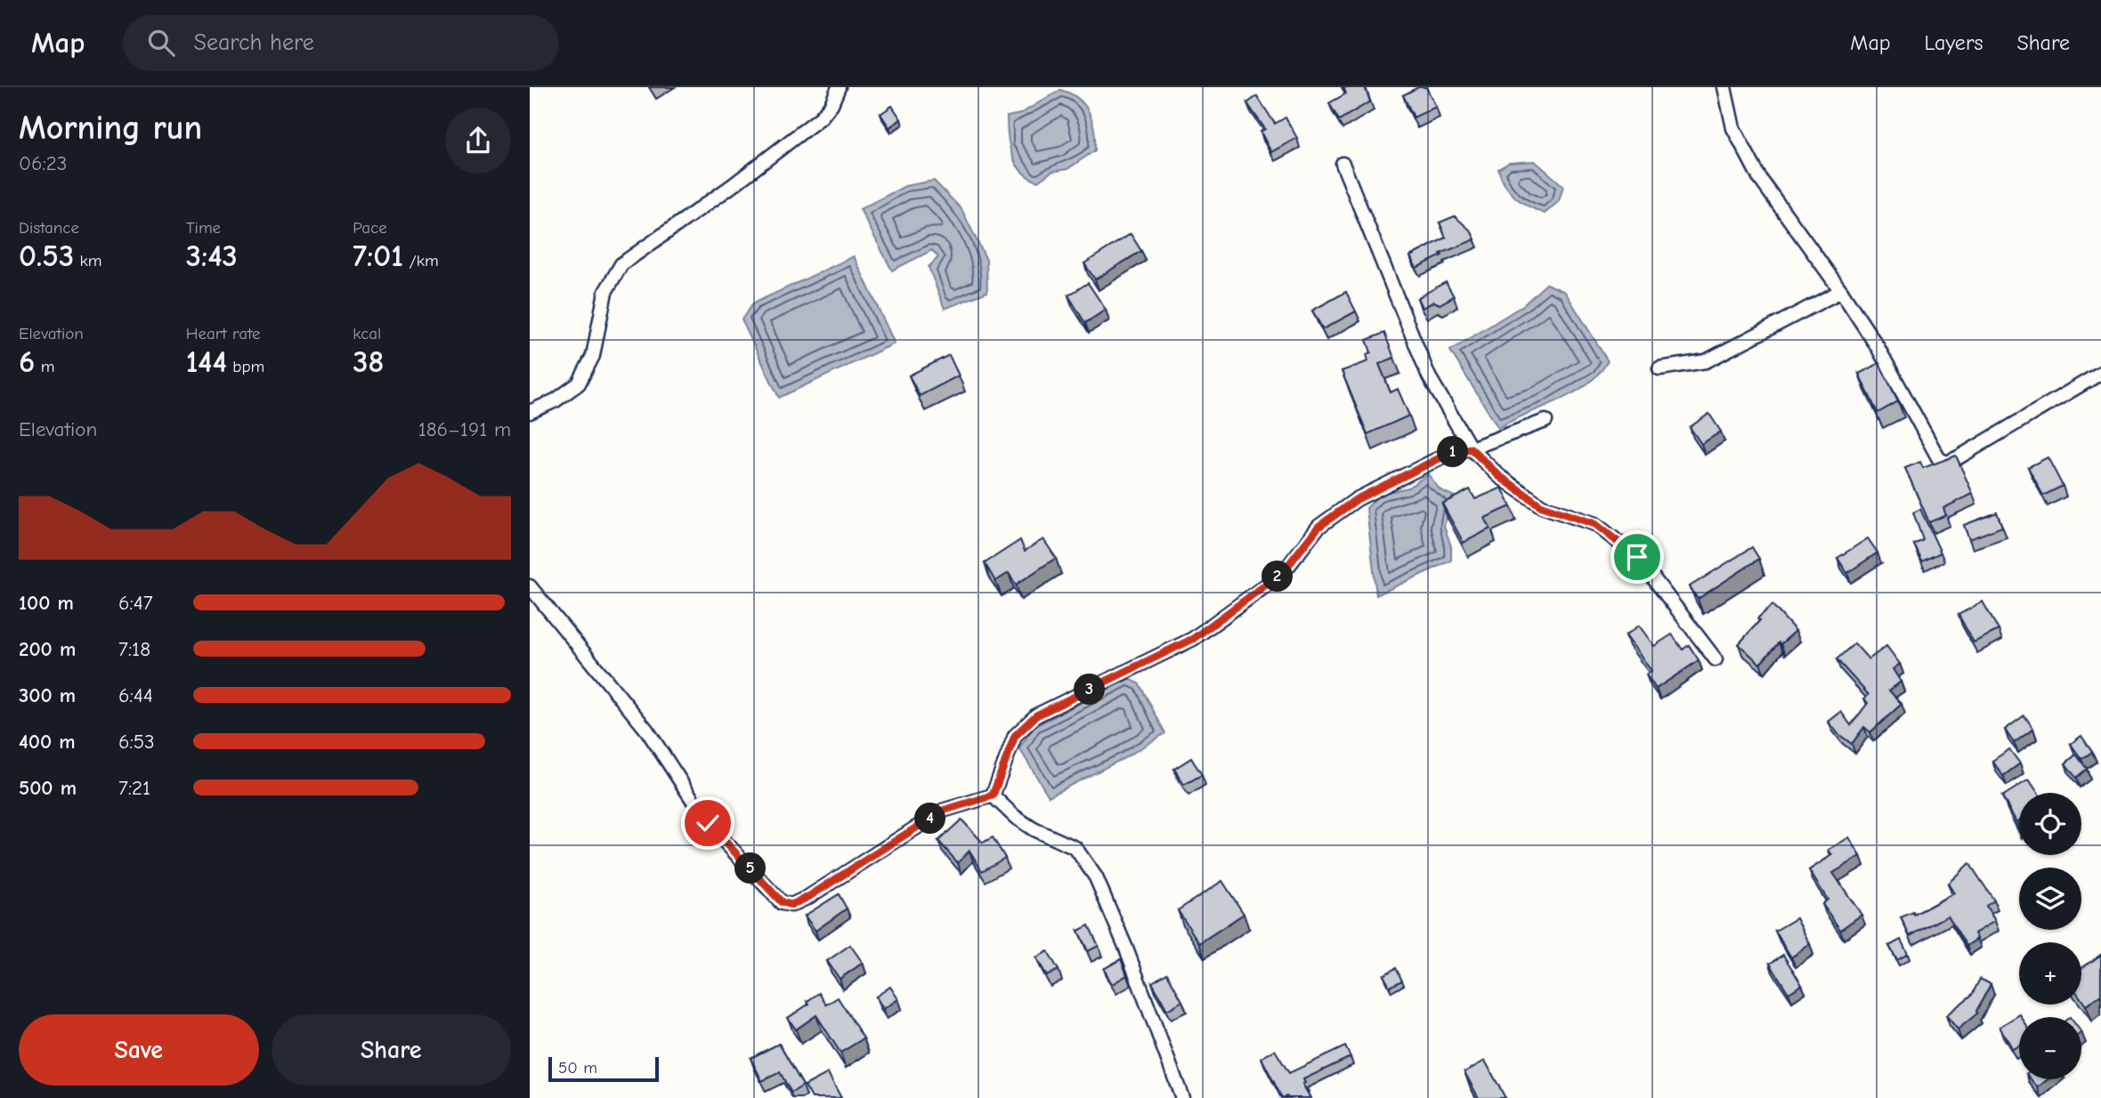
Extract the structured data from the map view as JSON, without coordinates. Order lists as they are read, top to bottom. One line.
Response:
{"scale_bar":"50 m","page":{"header":"Map","search":"Search here","nav":["Map","Layers","Share"],"heading":["Morning run","06:23"],"stats":[["Distance","0.53 km"],["Time","3:43"],["Pace","7:01 /km"],["Elevation","6 m"],["Heart rate","144 bpm"],["kcal","38"]],"chart":["Elevation","186–191 m"],"pins":["1","2","3","4","5"],"list":[{"name":"100 m","note":"6:47"},{"name":"200 m","note":"7:18"},{"name":"300 m","note":"6:44"},{"name":"400 m","note":"6:53"},{"name":"500 m","note":"7:21"}],"map_buttons":["+","−"],"buttons":["Save","Share"],"scale":"50 m"}}
